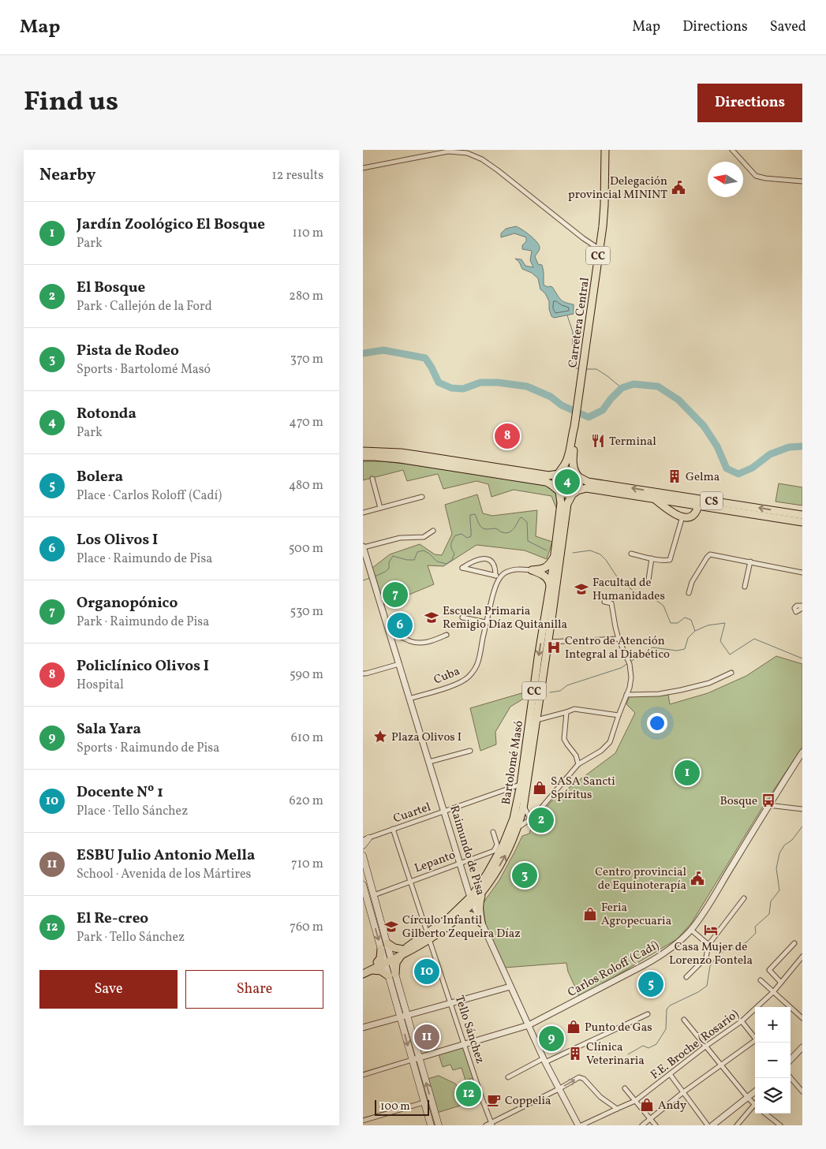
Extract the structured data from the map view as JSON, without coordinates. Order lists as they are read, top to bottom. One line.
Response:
{"streets":{"main road":["CC","Carretera Central","CS","Bartolomé Masó","Lepanto"],"street":["Cuba","Cuartel","Raimundo de Pisa","Carlos Roloff (Cadí)","Tello Sánchez","F.E. Broche (Rosario)"]},"crossings":[["CC","Carretera Central"],["CC","CS"],["CC","Bartolomé Masó"],["CS","Bartolomé Masó"],["Cuba","Raimundo de Pisa"],["Bartolomé Masó","Cuartel"],["Bartolomé Masó","Raimundo de Pisa"],["Bartolomé Masó","Tello Sánchez"],["Cuartel","Raimundo de Pisa"],["Cuartel","Tello Sánchez"],["Raimundo de Pisa","Lepanto"],["Raimundo de Pisa","Carlos Roloff (Cadí)"],["Lepanto","Tello Sánchez"],["Carlos Roloff (Cadí)","Tello Sánchez"]],"places":{"public building":["Delegación provincial MININT","Centro provincial de Equinoterapía"],"restaurant":["Terminal"],"building":["Gelma","Clínica Veterinaria"],"school or university":["Facultad de Humanidades","Escuela Primaria Remigio Díaz Quitanilla","Círculo Infantil Gilberto Zequeira Díaz"],"hospital":["Centro de Atención Integral al Diabético"],"place":["Plaza Olivos I"],"shop":["SASA Sancti Spíritus","Feria Agropecuaria","Punto de Gas","Andy"],"bus stop":["Bosque"],"hotel":["Casa Mujer de Lorenzo Fontela"],"cafe":["Coppelia"]},"scale_bar":"100 m","north":"left","page":{"header":"Map","nav":["Map","Directions","Saved"],"title":"Find us","buttons":["Directions",["Save","Share"]],"heading":["Nearby","12 results"],"list":[{"mark":"1","name":"Jardín Zoológico El Bosque","note":"Park","value":"110 m"},{"mark":"2","name":"El Bosque","note":"Park · Callejón de la Ford","value":"280 m"},{"mark":"3","name":"Pista de Rodeo","note":"Sports · Bartolomé Masó","value":"370 m"},{"mark":"4","name":"Rotonda","note":"Park","value":"470 m"},{"mark":"5","name":"Bolera","note":"Place · Carlos Roloff (Cadí)","value":"480 m"},{"mark":"6","name":"Los Olivos I","note":"Place · Raimundo de Pisa","value":"500 m"},{"mark":"7","name":"Organopónico","note":"Park · Raimundo de Pisa","value":"530 m"},{"mark":"8","name":"Policlínico Olivos I","note":"Hospital","value":"590 m"},{"mark":"9","name":"Sala Yara","note":"Sports · Raimundo de Pisa","value":"610 m"},{"mark":"10","name":"Docente Nº 1","note":"Place · Tello Sánchez","value":"620 m"},{"mark":"11","name":"ESBU Julio Antonio Mella","note":"School · Avenida de los Mártires","value":"710 m"},{"mark":"12","name":"El Re-creo","note":"Park · Tello Sánchez","value":"760 m"}],"pins":["8","4","7","6","1","2","3","10","5","11","9","12"],"map_buttons":["+","−"],"scale":"100 m"}}
